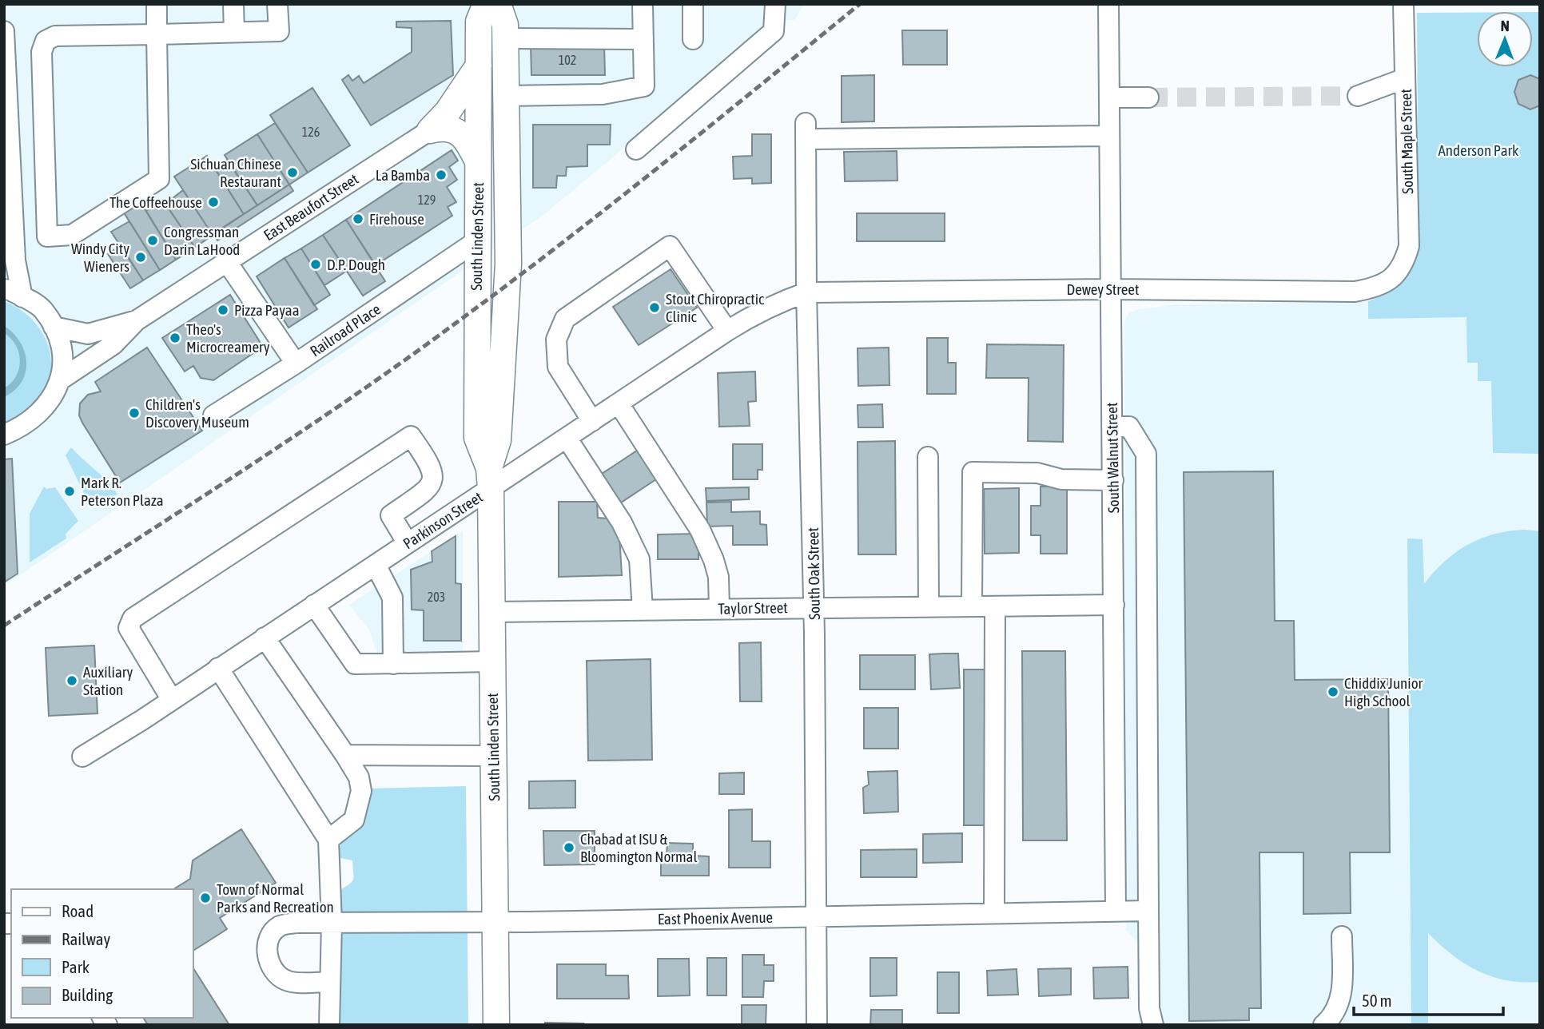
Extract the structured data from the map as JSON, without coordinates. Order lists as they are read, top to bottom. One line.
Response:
{"streets":{"main road":["South Linden Street"],"street":["South Maple Street","East Beaufort Street","Dewey Street","Railroad Place","South Walnut Street","Parkinson Street","South Oak Street","Taylor Street","East Phoenix Avenue"]},"crossings":[["South Maple Street","Dewey Street"],["South Linden Street","Railroad Place"],["South Linden Street","Parkinson Street"],["South Linden Street","Taylor Street"],["South Linden Street","East Phoenix Avenue"],["Dewey Street","South Walnut Street"],["Dewey Street","Parkinson Street"],["Dewey Street","South Oak Street"],["South Walnut Street","South Oak Street"],["South Walnut Street","Taylor Street"],["South Walnut Street","East Phoenix Avenue"],["Parkinson Street","South Oak Street"],["South Oak Street","Taylor Street"],["South Oak Street","East Phoenix Avenue"]],"parks":["Anderson Park"],"places":["Sichuan Chinese Restaurant","La Bamba","The Coffeehouse","Firehouse","Congressman Darin LaHood","Windy City Wieners","D.P. Dough","Stout Chiropractic Clinic","Pizza Payaa","Theo's Microcreamery","Children's Discovery Museum","Mark R. Peterson Plaza","Auxiliary Station","Chiddix Junior High School","Chabad at ISU & Bloomington Normal","Town of Normal Parks and Recreation"],"house_numbers":["102","126","129","203"],"legend":["Road","Railway","Park","Building"],"scale_bar":"50 m","north":"top"}
